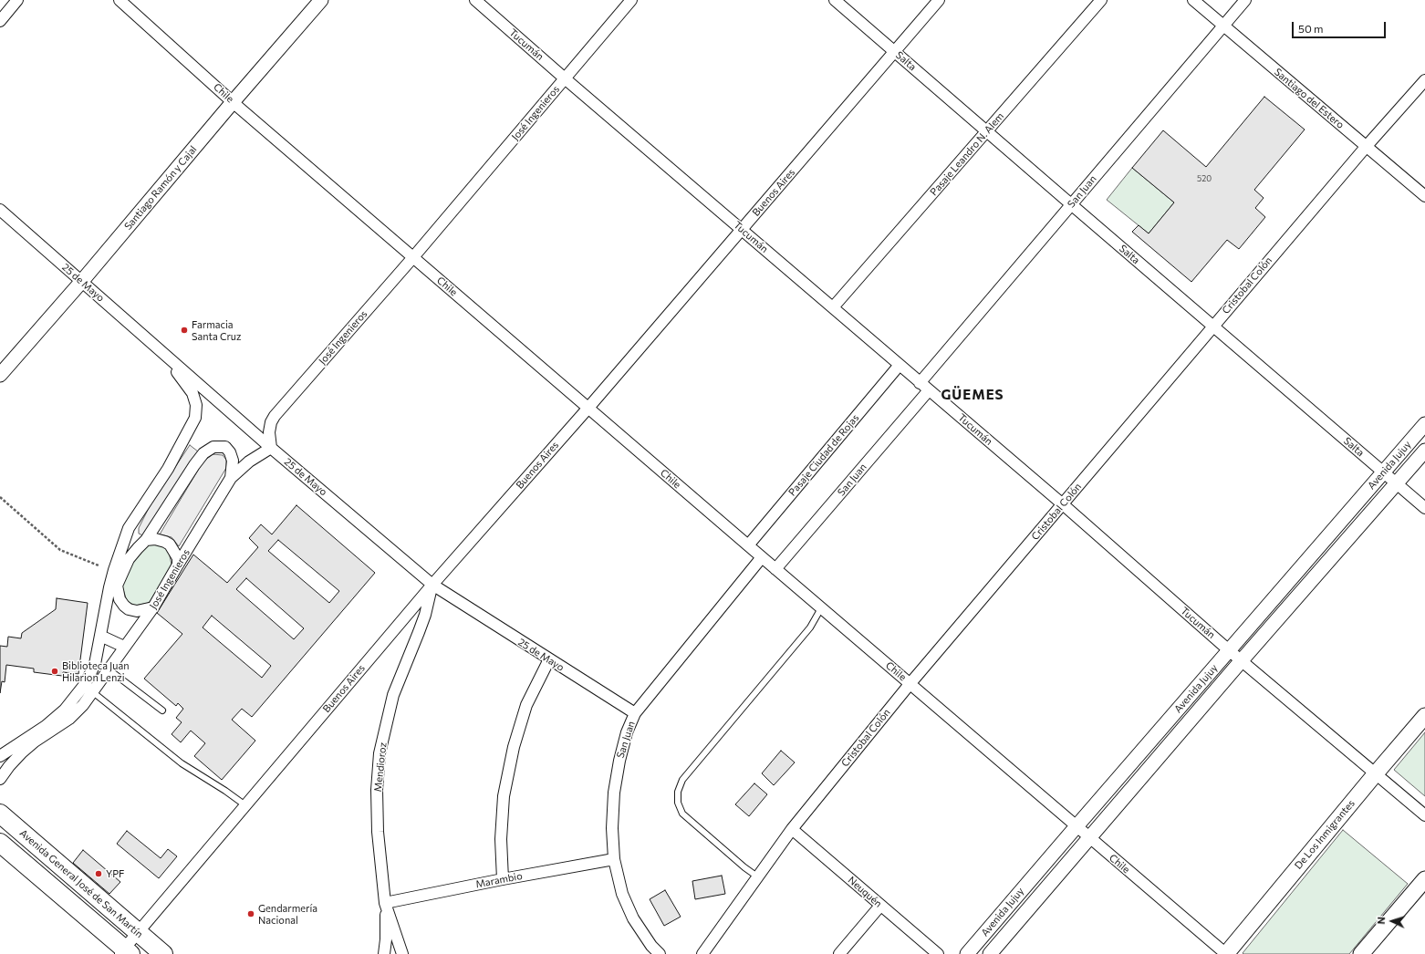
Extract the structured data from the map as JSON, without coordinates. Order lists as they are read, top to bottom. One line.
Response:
{"streets":{"main road":["De Los Inmigrantes","Avenida General José de San Martín"],"street":["Tucumán","Salta","Chile","Santiago del Estero","José Ingenieros","Pasaje Leandro N. Alem","Santiago Ramón y Cajal","San Juan","Buenos Aires","25 de Mayo","Cristobal Colón","Pasaje Ciudad de Rojas","Avenida Jujuy","Mendioroz","Marambio","Neuquén"]},"crossings":[["Tucumán","José Ingenieros"],["Tucumán","Pasaje Leandro N. Alem"],["Tucumán","San Juan"],["Tucumán","Buenos Aires"],["Tucumán","Cristobal Colón"],["Tucumán","Pasaje Ciudad de Rojas"],["Tucumán","Avenida Jujuy"],["Tucumán","De Los Inmigrantes"],["Salta","Pasaje Leandro N. Alem"],["Salta","San Juan"],["Salta","Buenos Aires"],["Salta","Cristobal Colón"],["Salta","Avenida Jujuy"],["Chile","José Ingenieros"],["Chile","Santiago Ramón y Cajal"],["Chile","San Juan"],["Chile","Buenos Aires"],["Chile","Cristobal Colón"],["Chile","Pasaje Ciudad de Rojas"],["Chile","Avenida Jujuy"],["Chile","De Los Inmigrantes"],["Santiago del Estero","San Juan"],["Santiago del Estero","Cristobal Colón"],["José Ingenieros","25 de Mayo"],["Santiago Ramón y Cajal","25 de Mayo"],["San Juan","25 de Mayo"],["San Juan","Marambio"],["Buenos Aires","25 de Mayo"],["Buenos Aires","Mendioroz"],["Buenos Aires","Avenida General José de San Martín"],["25 de Mayo","Mendioroz"],["Cristobal Colón","Neuquén"],["Mendioroz","Marambio"]],"districts":["GÜEMES"],"places":["Farmacia Santa Cruz","Biblioteca Juan Hilarion Lenzi","YPF","Gendarmería Nacional"],"house_numbers":["520"],"scale_bar":"50 m","north":"left"}
